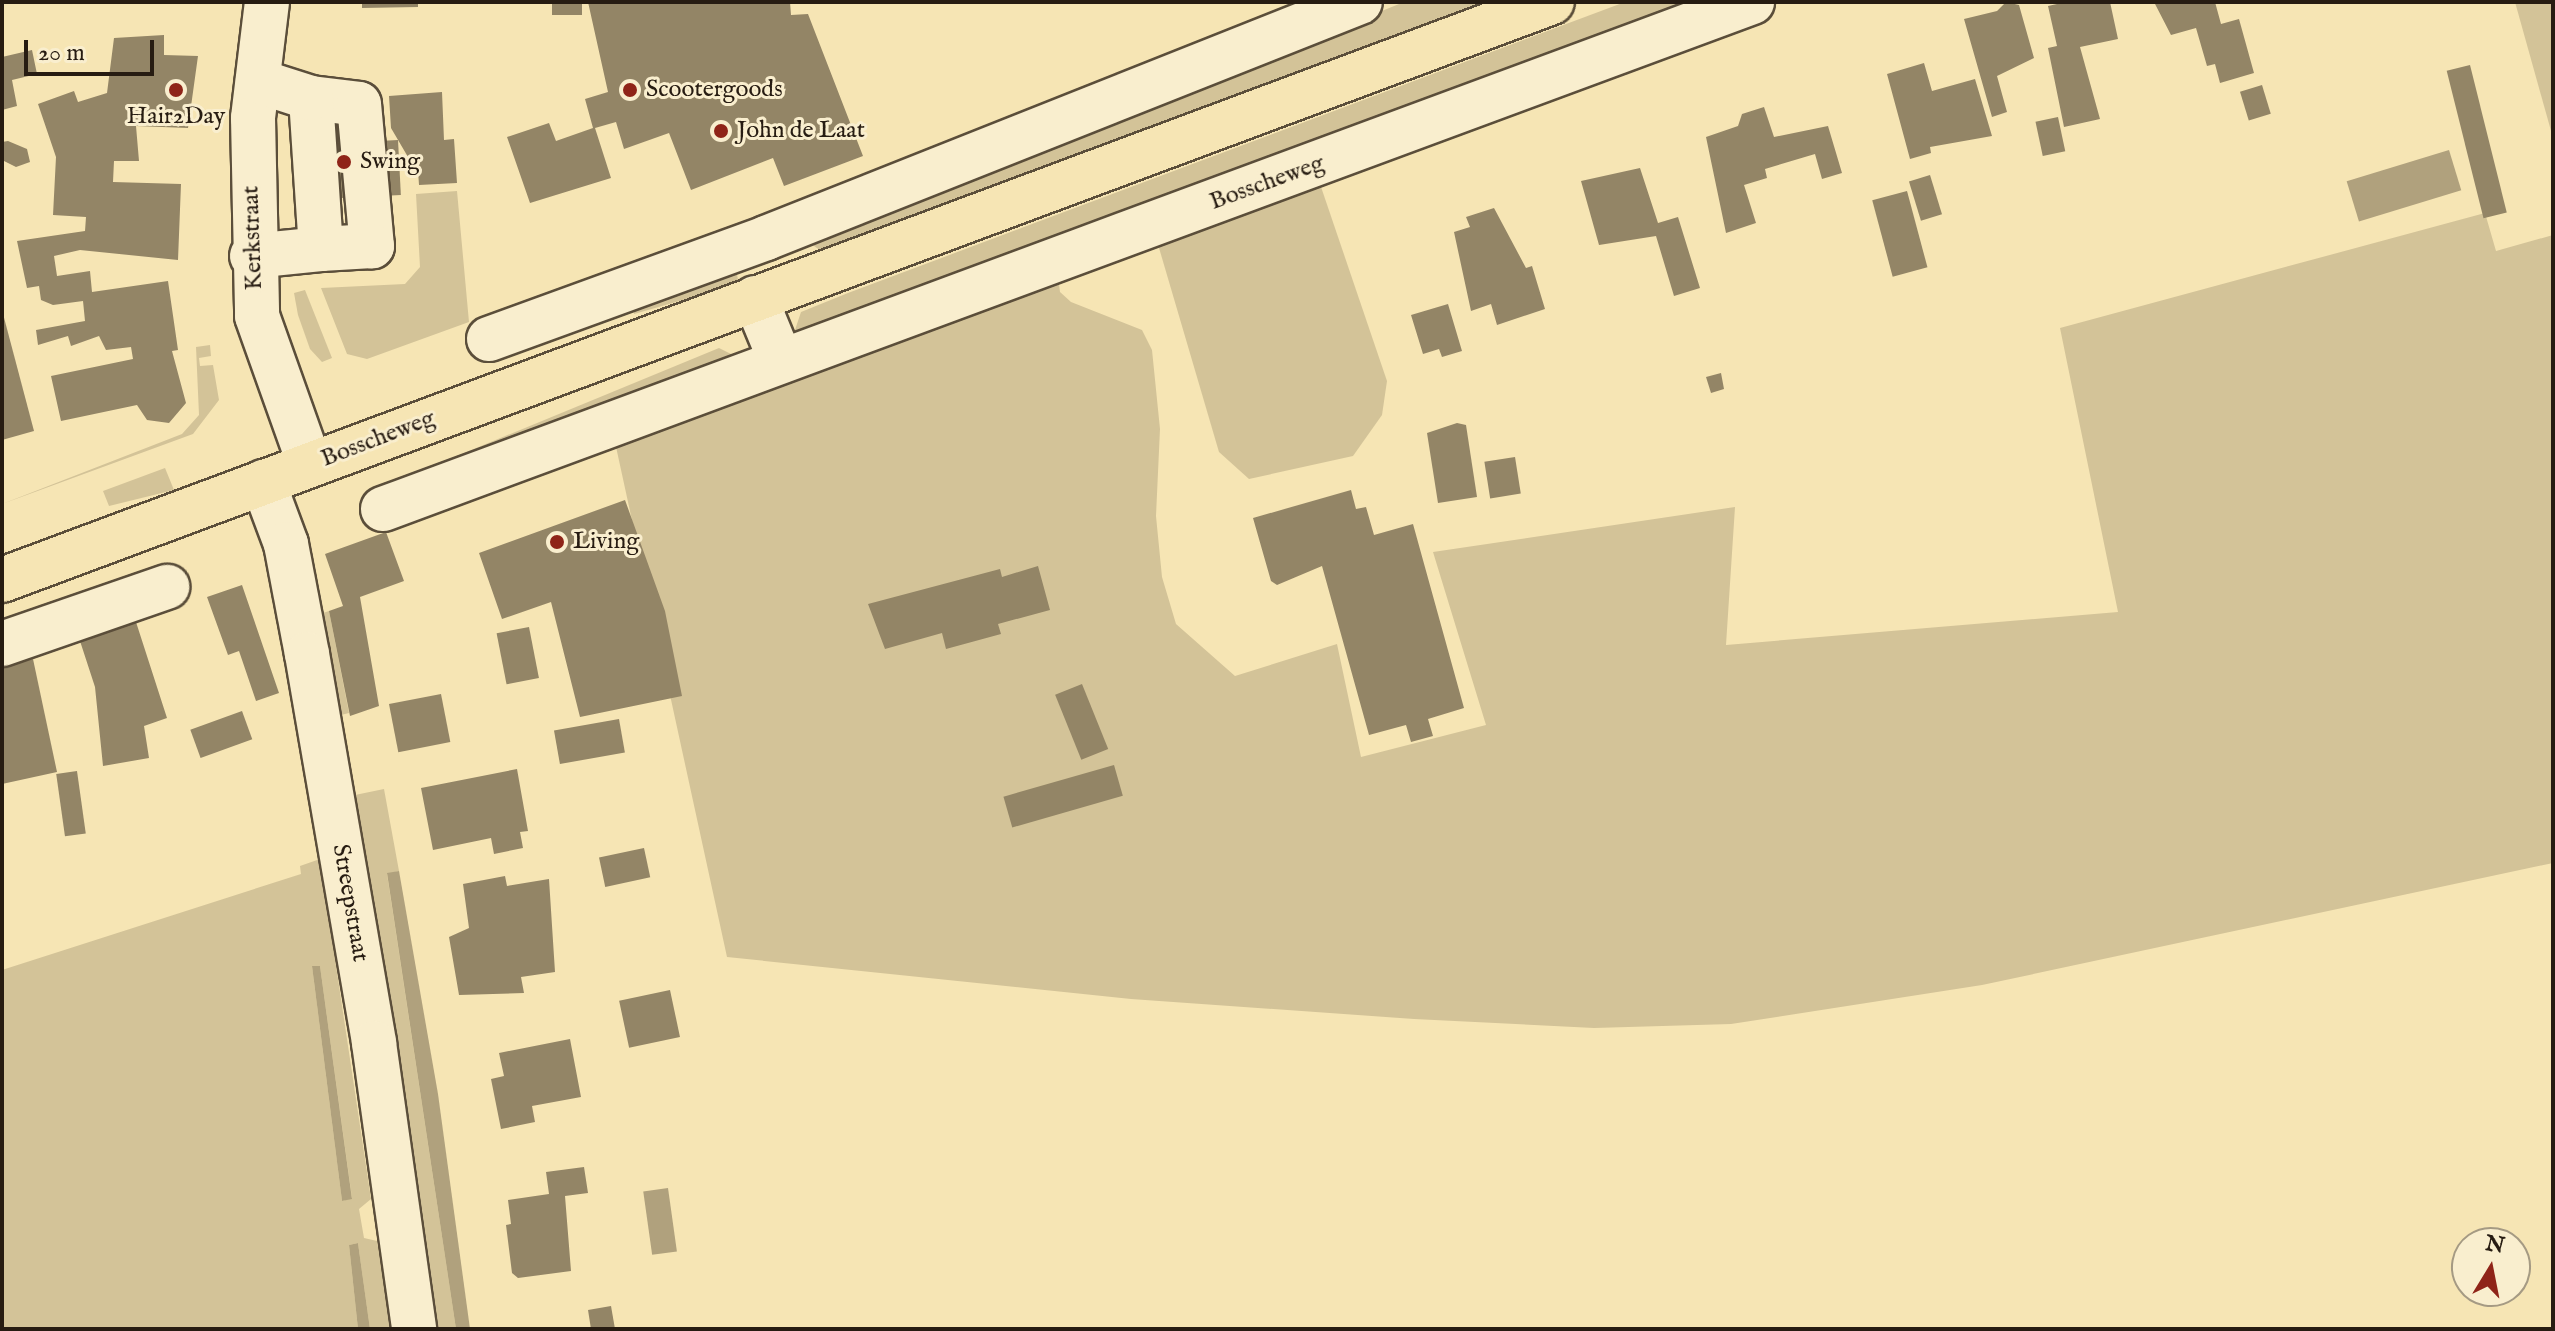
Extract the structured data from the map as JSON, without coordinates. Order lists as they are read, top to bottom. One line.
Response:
{"streets":{"main road":["Bosscheweg"],"street":["Kerkstraat","Streepstraat"]},"crossings":[["Bosscheweg","Kerkstraat"],["Bosscheweg","Streepstraat"]],"places":["Hair2Day","Scootergoods","John de Laat","Swing","Living"],"scale_bar":"20 m","north":"top"}
